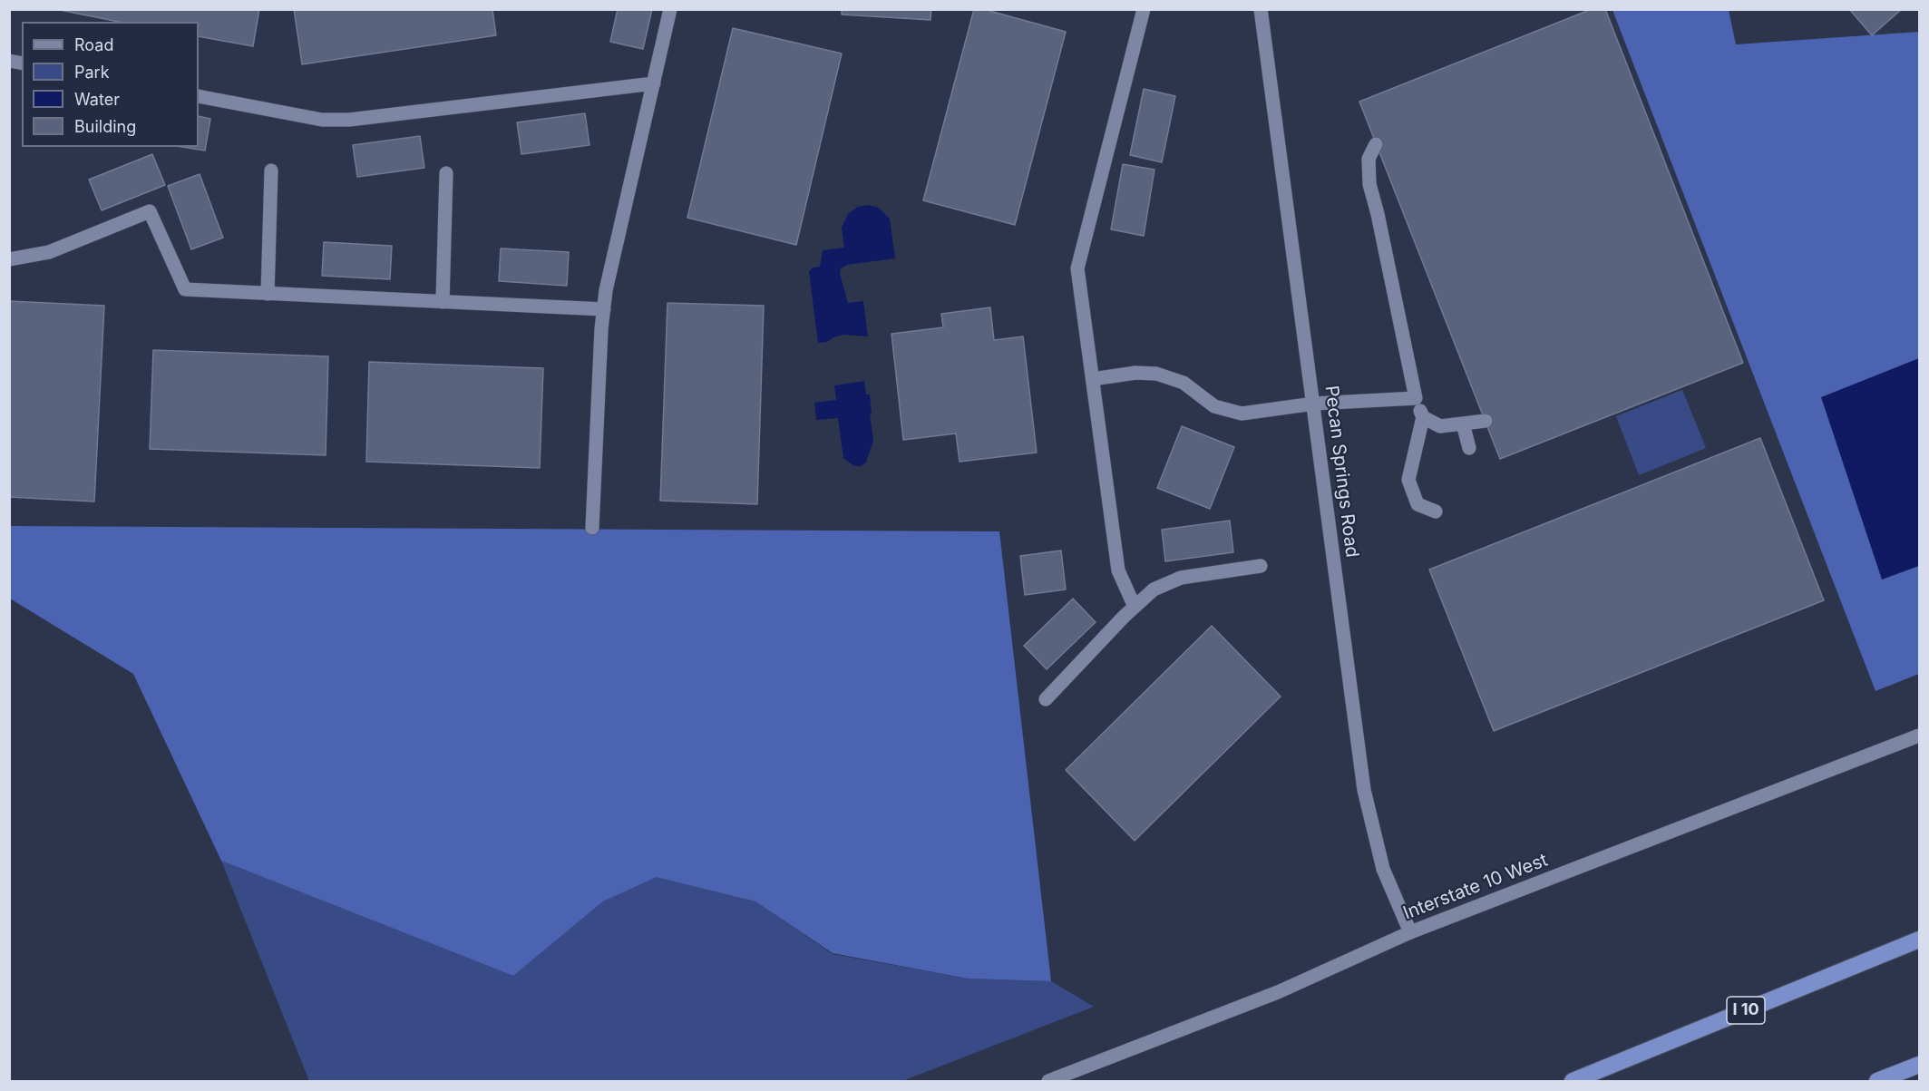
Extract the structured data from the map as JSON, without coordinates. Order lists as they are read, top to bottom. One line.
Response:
{"streets":{"highway":["I 10"],"street":["Pecan Springs Road","Interstate 10 West"]},"crossings":[["Pecan Springs Road","Interstate 10 West"]],"legend":["Road","Park","Water","Building"]}
